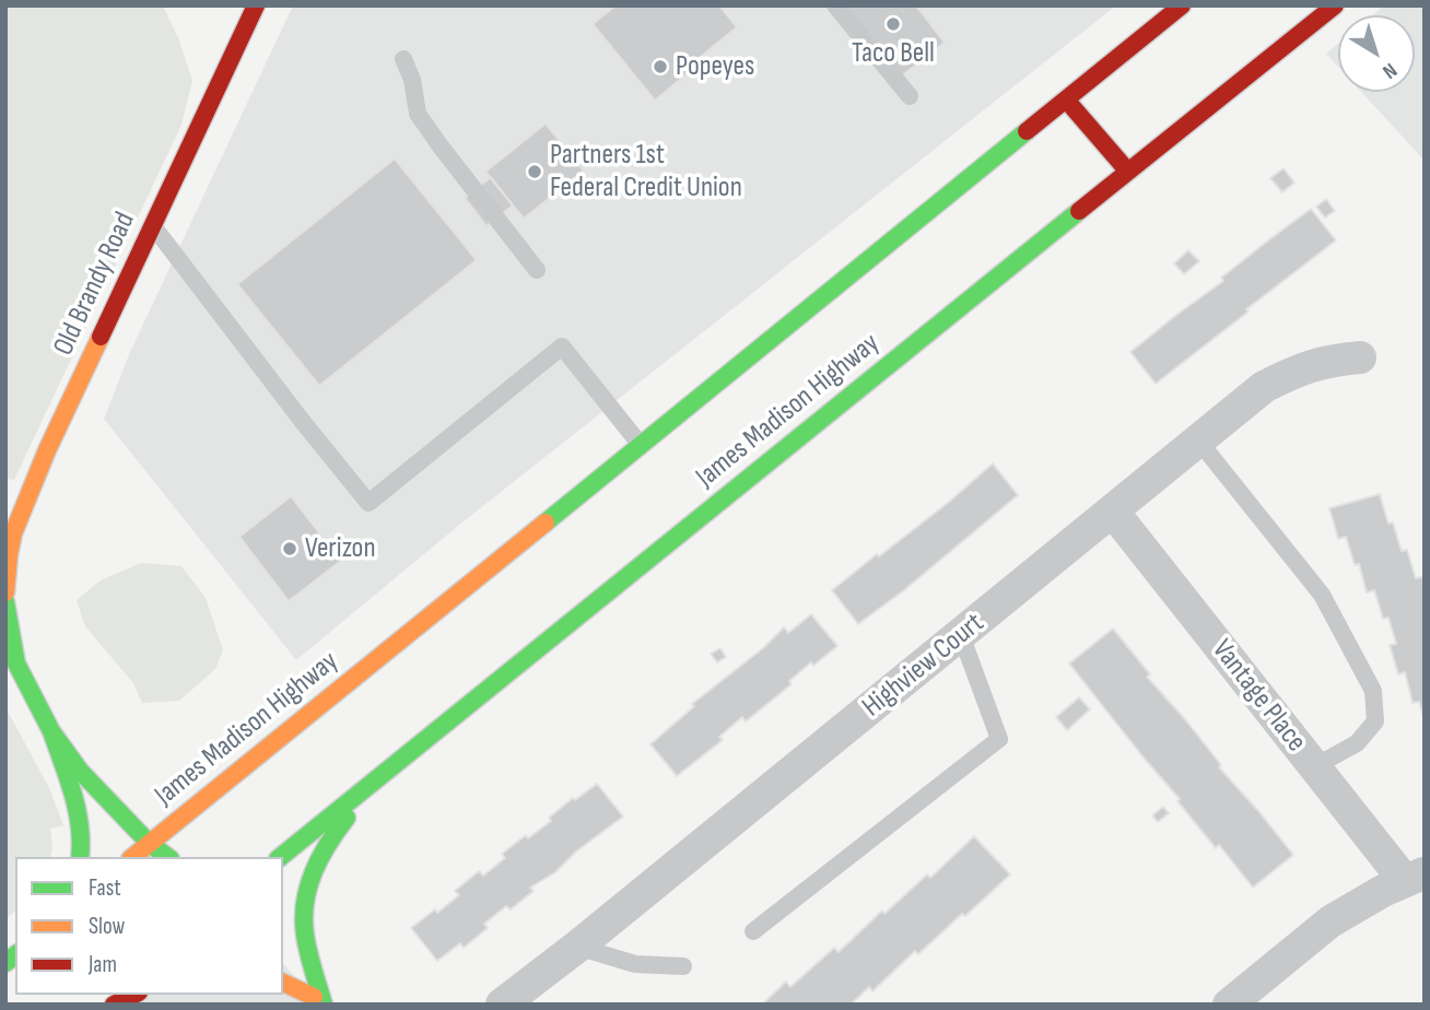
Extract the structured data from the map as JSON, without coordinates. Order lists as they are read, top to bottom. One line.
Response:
{"streets":{"main road":["Old Brandy Road","James Madison Highway"],"street":["Highview Court","Vantage Place"]},"crossings":[["Highview Court","Vantage Place"]],"places":["Taco Bell","Popeyes","Partners 1st Federal Credit Union","Verizon"],"legend":["Fast","Slow","Jam"],"north":"bottom right"}
